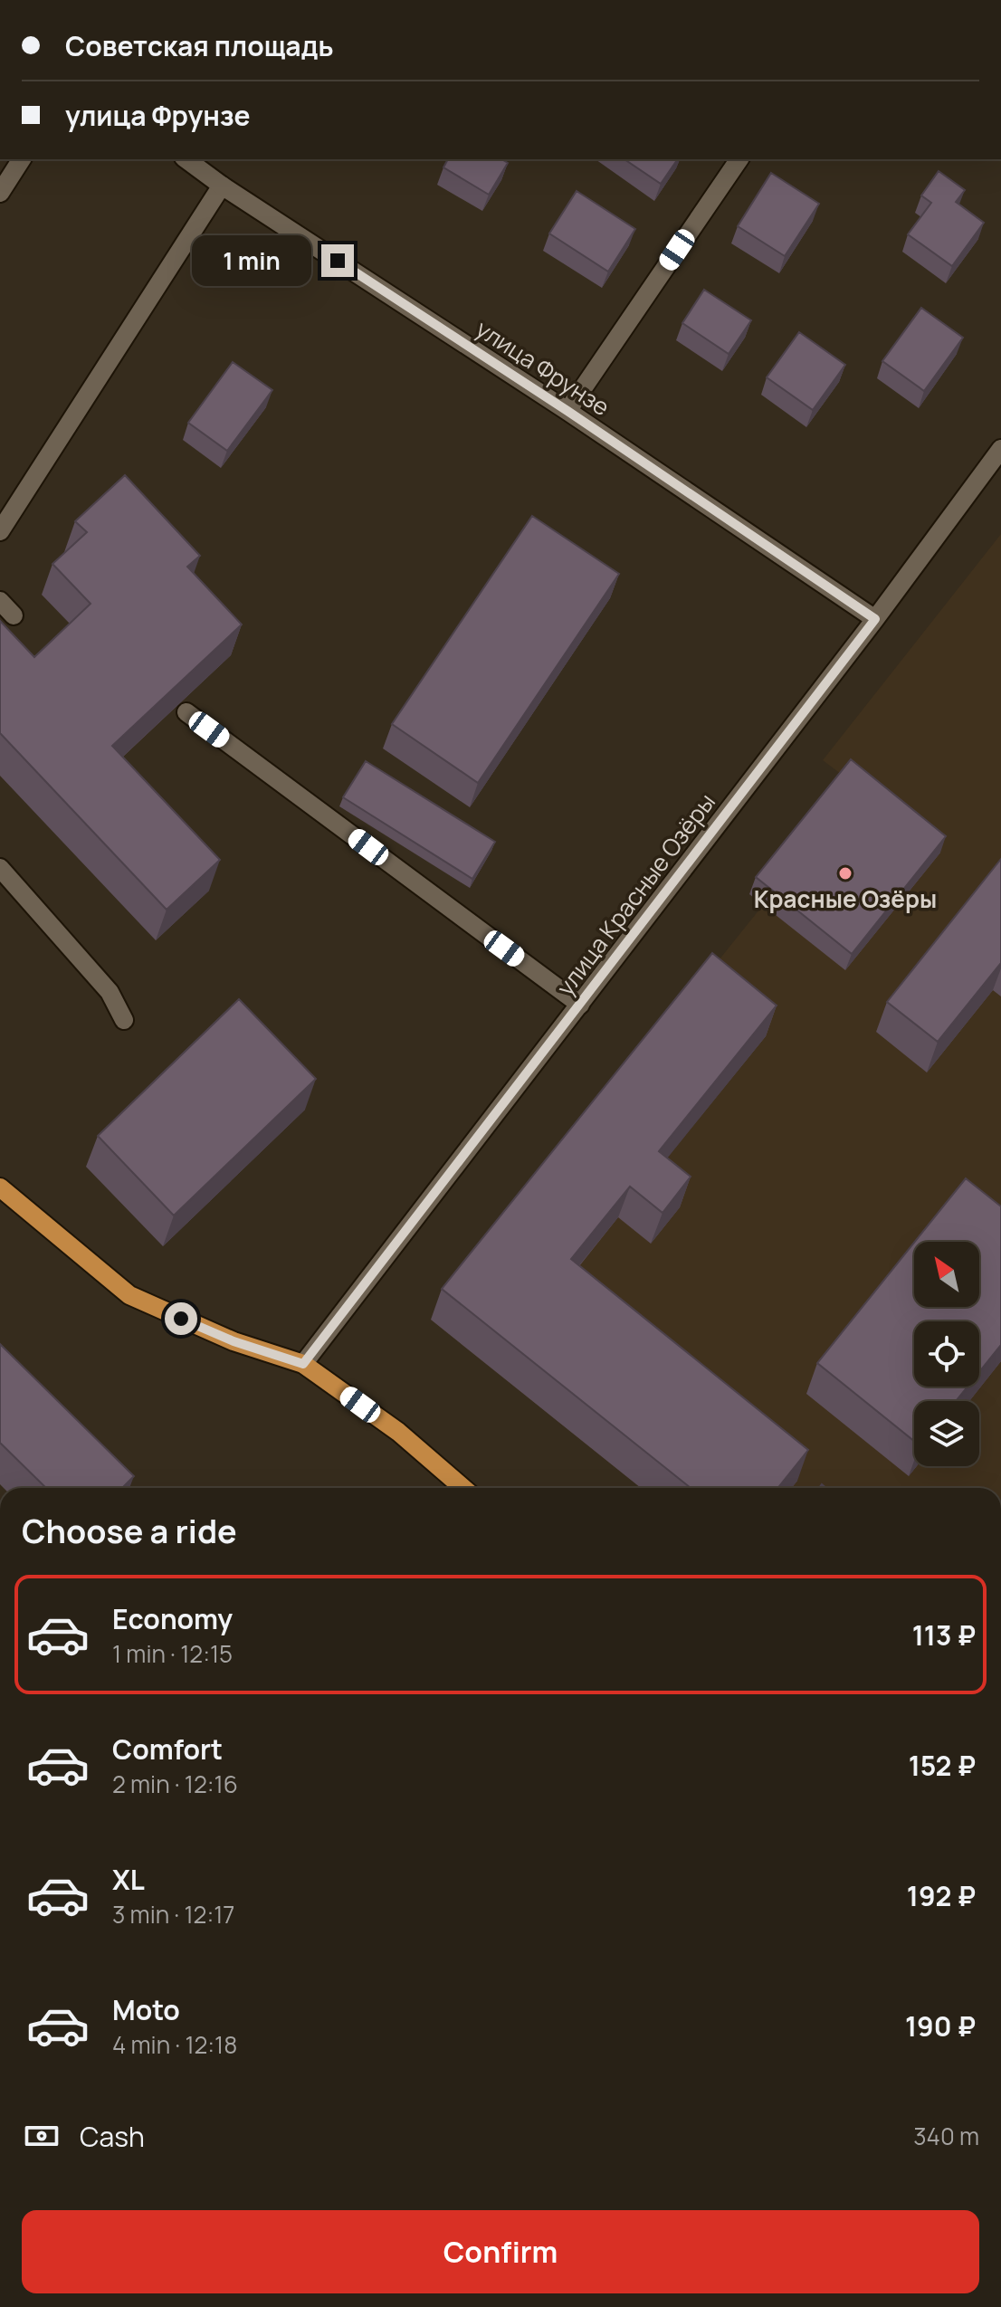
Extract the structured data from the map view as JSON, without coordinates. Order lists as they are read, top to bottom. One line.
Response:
{"streets":{"street":["улица Фрунзе","улица Красные Озёры"]},"crossings":[["улица Фрунзе","улица Красные Озёры"]],"places":["Красные Озёры"],"north":"top left","page":{"banner":["Советская площадь","улица Фрунзе"],"bubble":"1 min","heading":"Choose a ride","list":[{"name":"Economy","note":"1 min · 12:15","value":"113 ₽"},{"name":"Comfort","note":"2 min · 12:16","value":"152 ₽"},{"name":"XL","note":"3 min · 12:17","value":"192 ₽"},{"name":"Moto","note":"4 min · 12:18","value":"190 ₽"}],"pay":["Cash","340 m"],"buttons":"Confirm"}}
